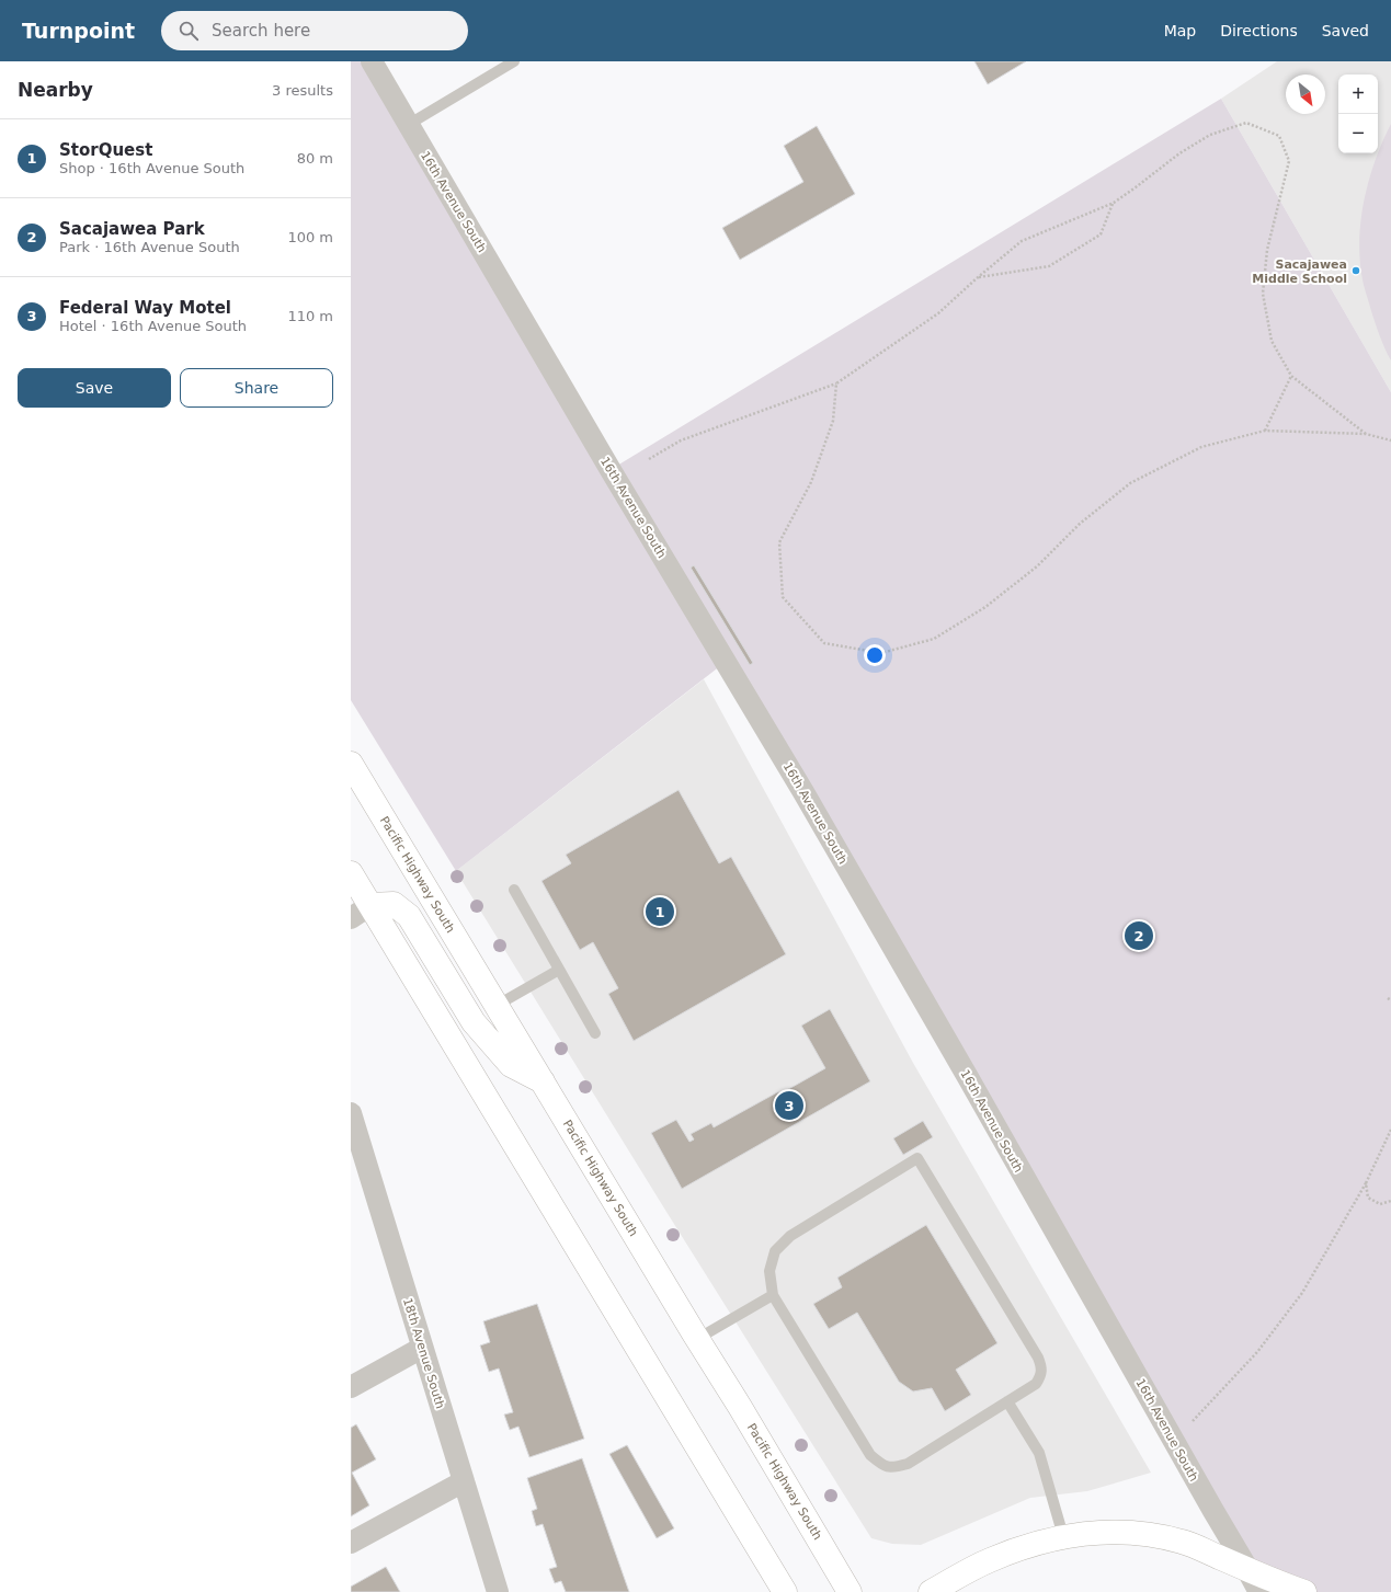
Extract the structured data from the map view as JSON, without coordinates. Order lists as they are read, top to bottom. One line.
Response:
{"streets":{"main road":["Pacific Highway South"],"street":["16th Avenue South","18th Avenue South"]},"places":["Sacajawea Middle School"],"north":"bottom right","page":{"header":"Turnpoint","search":"Search here","nav":["Map","Directions","Saved"],"heading":["Nearby","3 results"],"map_buttons":["+","−"],"list":[{"mark":"1","name":"StorQuest","note":"Shop · 16th Avenue South","value":"80 m"},{"mark":"2","name":"Sacajawea Park","note":"Park · 16th Avenue South","value":"100 m"},{"mark":"3","name":"Federal Way Motel","note":"Hotel · 16th Avenue South","value":"110 m"}],"buttons":["Save","Share"],"pins":["1","2","3"]}}
